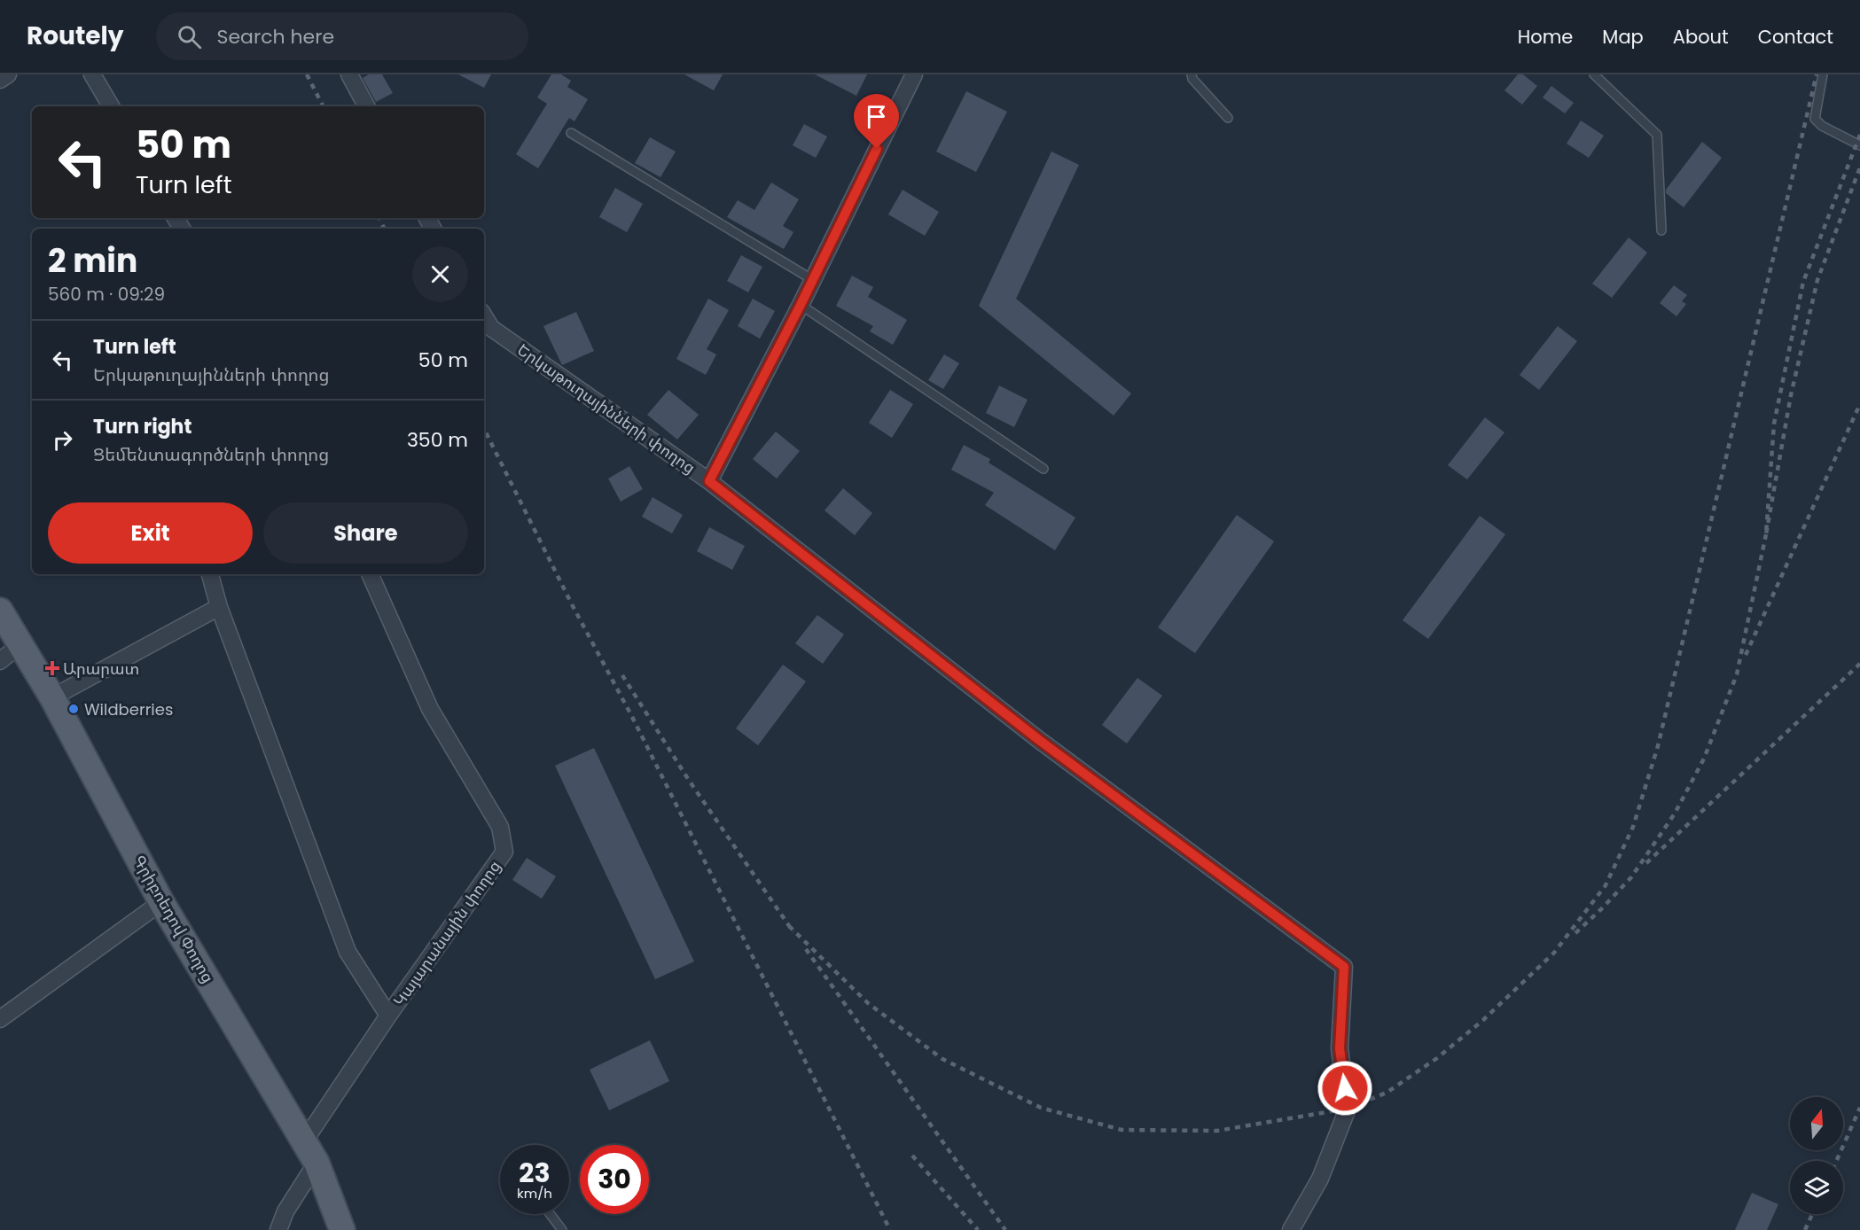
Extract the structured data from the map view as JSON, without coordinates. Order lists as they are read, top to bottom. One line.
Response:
{"streets":{"main road":["Գրիբոեդով Փողոց"],"street":["Երկաթուղայինների փողոց","Կայարանային փողոց"]},"crossings":[["Գրիբոեդով Փողոց","Կայարանային փողոց"]],"places":{"health":["Արարատ"],"other":["Wildberries"]},"north":"top","page":{"header":"Routely","search":"Search here","nav":["Home","Map","About","Contact"],"turn":["50 m","Turn left"],"heading":["2 min","560 m · 09:29"],"list":[{"name":"Turn left","note":"Երկաթուղայինների փողոց","value":"50 m"},{"name":"Turn right","note":"Ցեմենտագործների փողոց","value":"350 m"}],"buttons":["Exit","Share"],"speed":"23 km/h","limit":"30"}}
